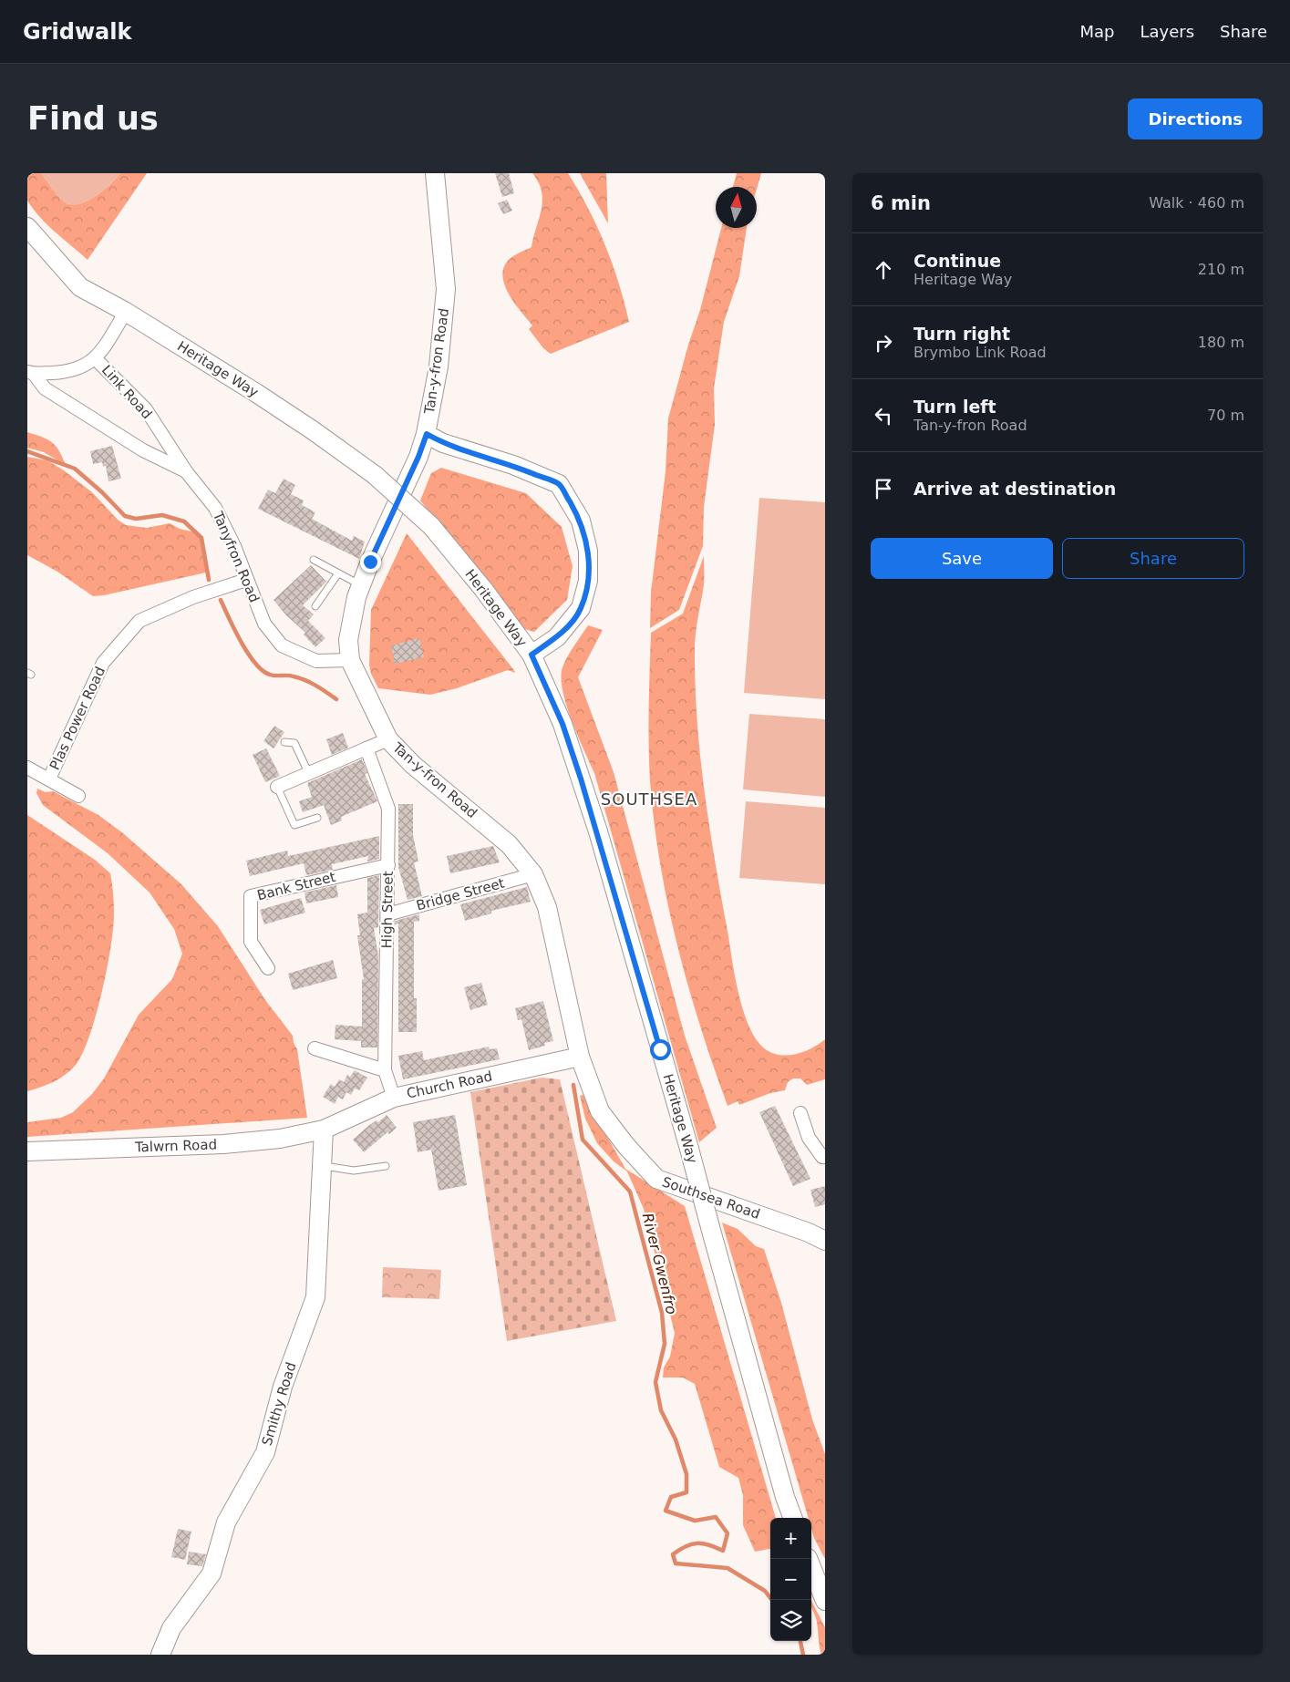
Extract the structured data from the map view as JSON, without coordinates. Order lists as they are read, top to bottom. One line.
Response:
{"streets":{"street":["Tan-y-fron Road","Heritage Way","Link Road","Tanyfron Road","Plas Power Road","Bank Street","Bridge Street","High Street","Church Road","Talwrn Road","Southsea Road","Smithy Road"]},"crossings":[["Tan-y-fron Road","Tanyfron Road"],["Tan-y-fron Road","Bridge Street"],["Tan-y-fron Road","Church Road"],["Tan-y-fron Road","Southsea Road"],["Link Road","Tanyfron Road"],["Tanyfron Road","Plas Power Road"],["Bank Street","High Street"],["Bridge Street","High Street"],["High Street","Church Road"],["Church Road","Talwrn Road"],["Church Road","Southsea Road"],["Church Road","Smithy Road"],["Talwrn Road","Smithy Road"]],"districts":["SOUTHSEA"],"water":["River Gwenfro"],"north":"top","page":{"header":"Gridwalk","nav":["Map","Layers","Share"],"buttons":["Directions",["Save","Share"]],"title":"Find us","heading":["6 min","Walk · 460 m"],"list":[["Continue","Heritage Way","210 m"],["Turn right","Brymbo Link Road","180 m"],["Turn left","Tan-y-fron Road","70 m"],"Arrive at destination"],"map_buttons":["+","−"]}}
